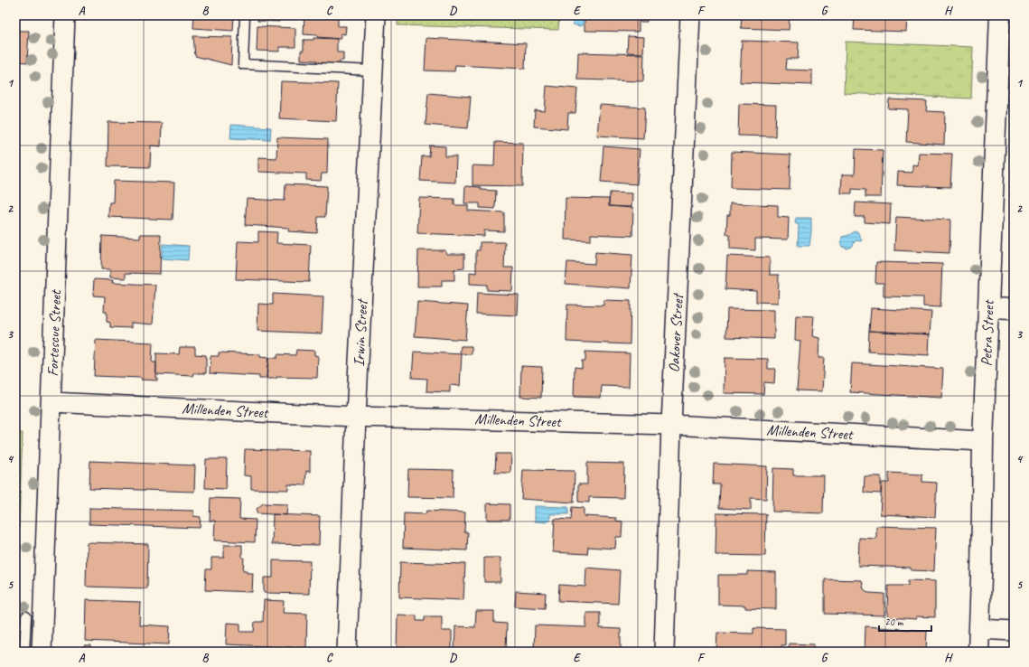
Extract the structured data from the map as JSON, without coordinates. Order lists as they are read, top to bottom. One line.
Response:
{"streets":{"street":["Fortescue Street","Irwin Street","Oakover Street","Petra Street","Millenden Street"]},"crossings":[["Fortescue Street","Millenden Street"],["Irwin Street","Millenden Street"],["Oakover Street","Millenden Street"],["Petra Street","Millenden Street"]],"scale_bar":"20 m","grid":{"columns":["A","B","C","D","E","F","G","H"],"rows":["1","2","3","4","5"]}}
